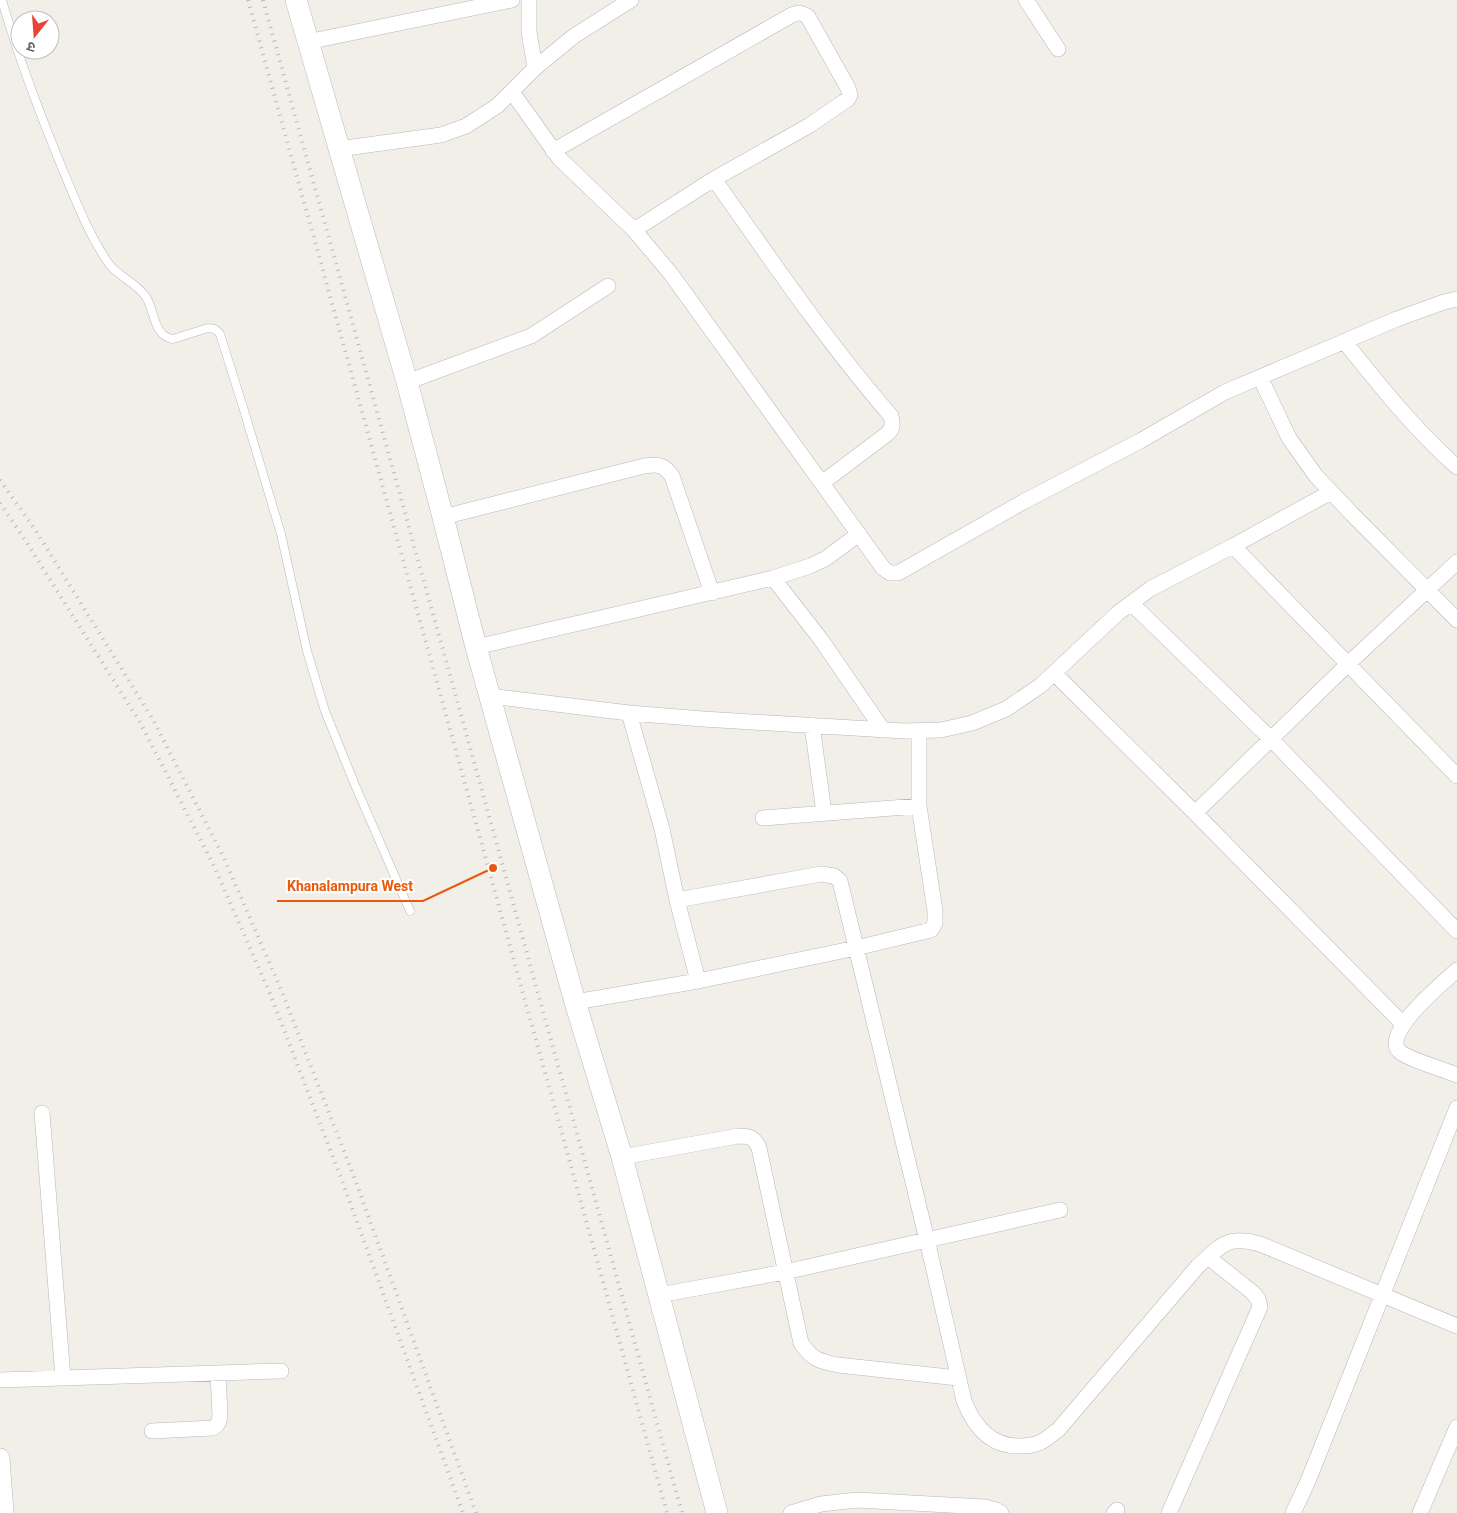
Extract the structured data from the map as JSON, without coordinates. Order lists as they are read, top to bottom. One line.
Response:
{"places":["Khanalampura West"],"north":"bottom"}
